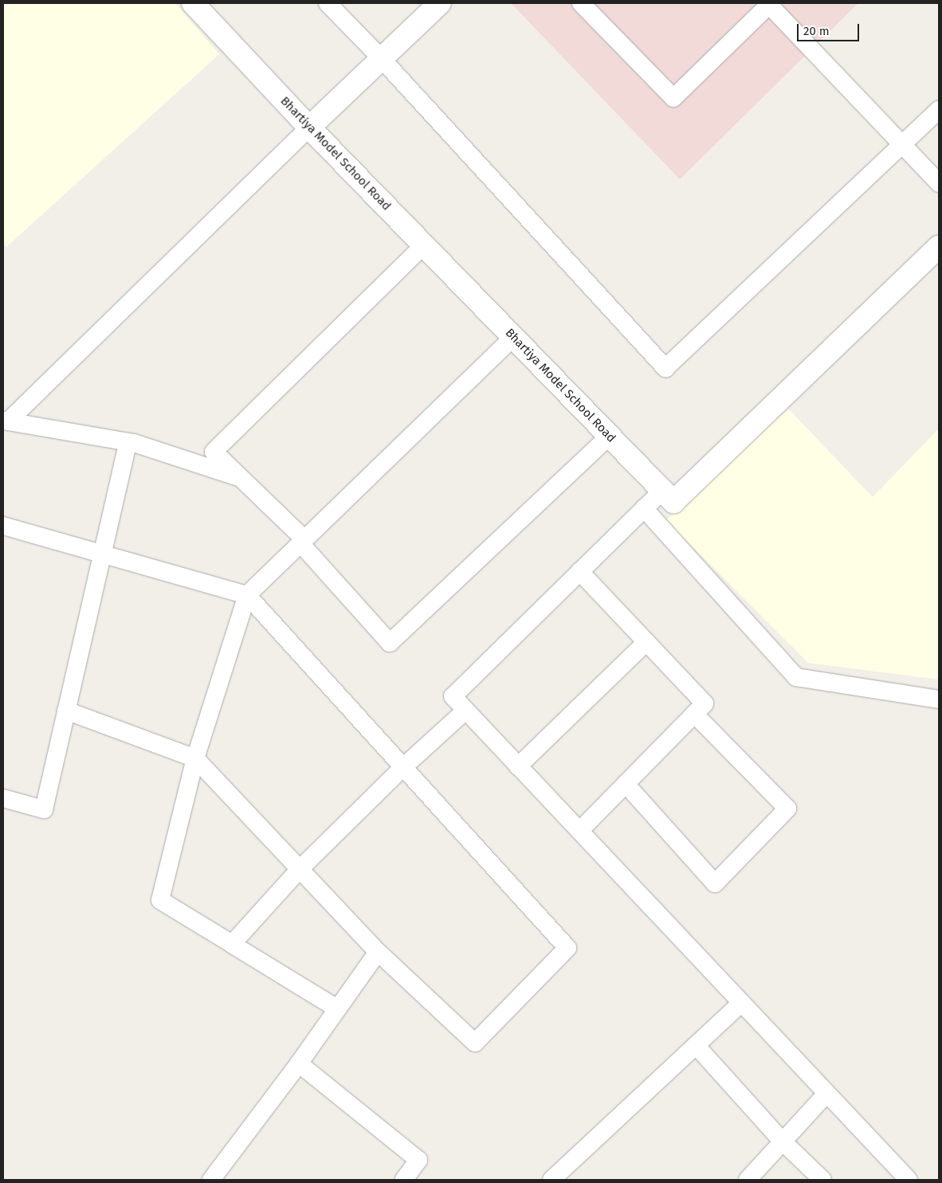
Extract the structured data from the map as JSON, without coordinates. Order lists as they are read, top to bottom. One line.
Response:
{"streets":{"street":["Bhartiya Model School Road"]},"scale_bar":"20 m"}
